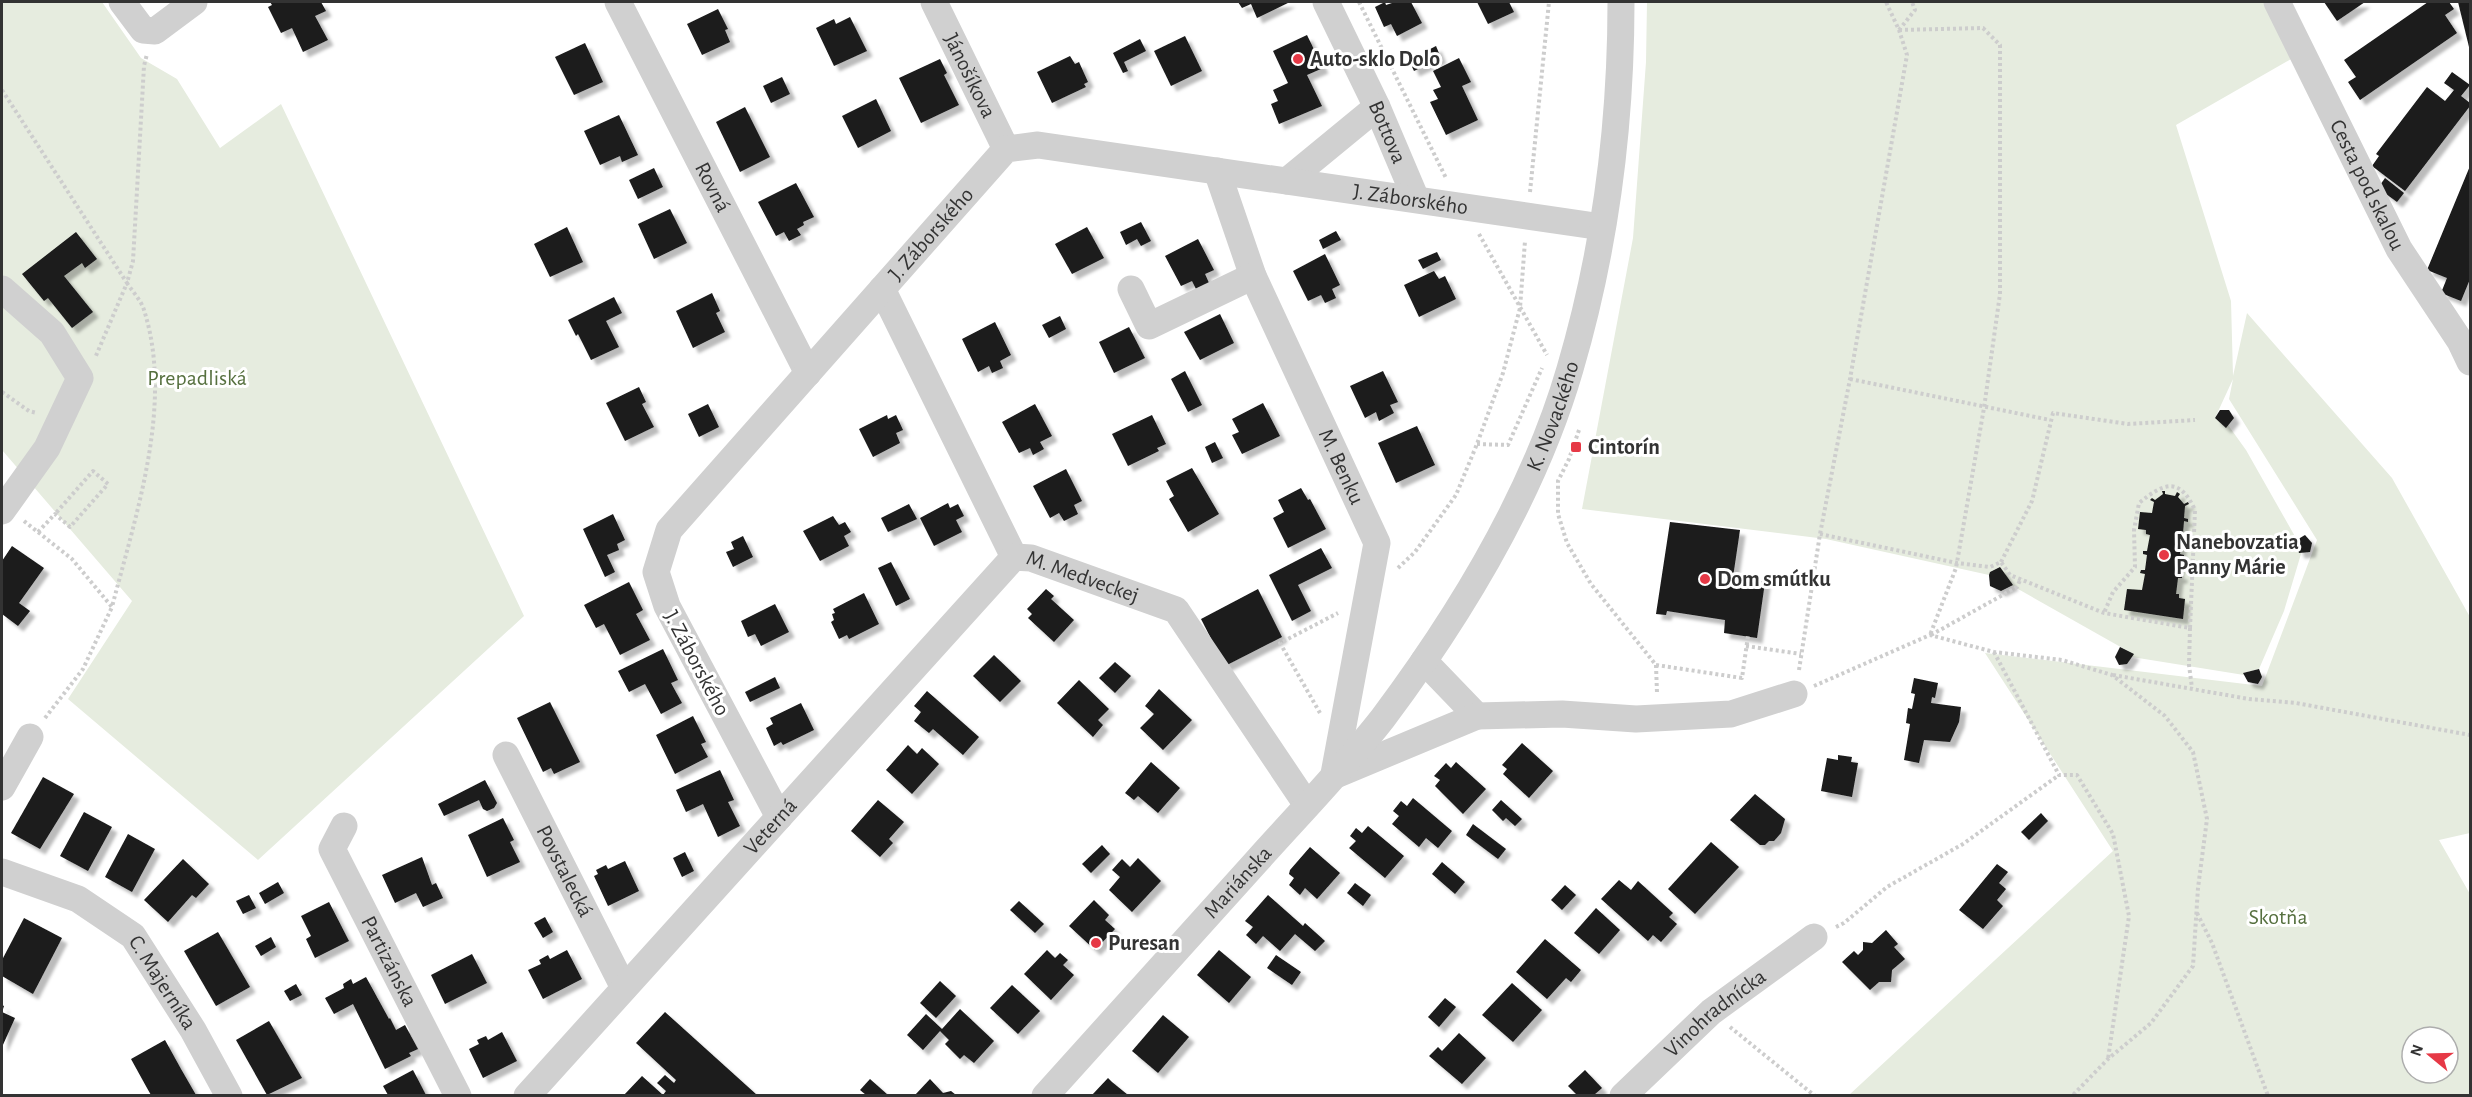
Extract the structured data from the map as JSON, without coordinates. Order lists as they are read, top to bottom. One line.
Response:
{"streets":{"street":["Jánošíkova","Bottova","Cesta pod skalou","Rovná","J. Záborského","K. Novackého","M. Benku","M. Medveckej","Veterná","Povstalecká","Mariánska","Partizánska","C. Majerníka","Vinohradnícka"]},"crossings":[["Jánošíkova","J. Záborského"],["Bottova","J. Záborského"],["Rovná","J. Záborského"],["J. Záborského","K. Novackého"],["J. Záborského","M. Benku"],["J. Záborského","M. Medveckej"],["J. Záborského","Veterná"],["K. Novackého","M. Benku"],["K. Novackého","Mariánska"],["M. Benku","Mariánska"],["M. Medveckej","Veterná"],["M. Medveckej","Mariánska"],["Veterná","Povstalecká"]],"parks":["Prepadliská","Skotňa"],"places":{"other":["Auto-sklo Dolo","Nanebovzatia Panny Márie","Dom smútku","Puresan"],"transit":["Cintorín"]},"north":"left"}
